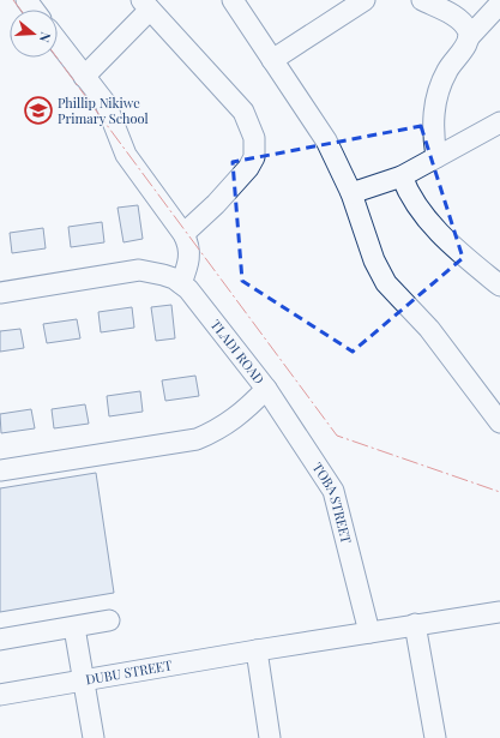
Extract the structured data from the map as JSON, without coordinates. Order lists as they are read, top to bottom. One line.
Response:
{"streets":{"street":["TLADI ROAD","TOBA STREET","DUBU STREET"]},"crossings":[["TLADI ROAD","TOBA STREET"],["TOBA STREET","DUBU STREET"]],"places":{"school or university":["Phillip Nikiwe Primary School"]},"north":"right"}
